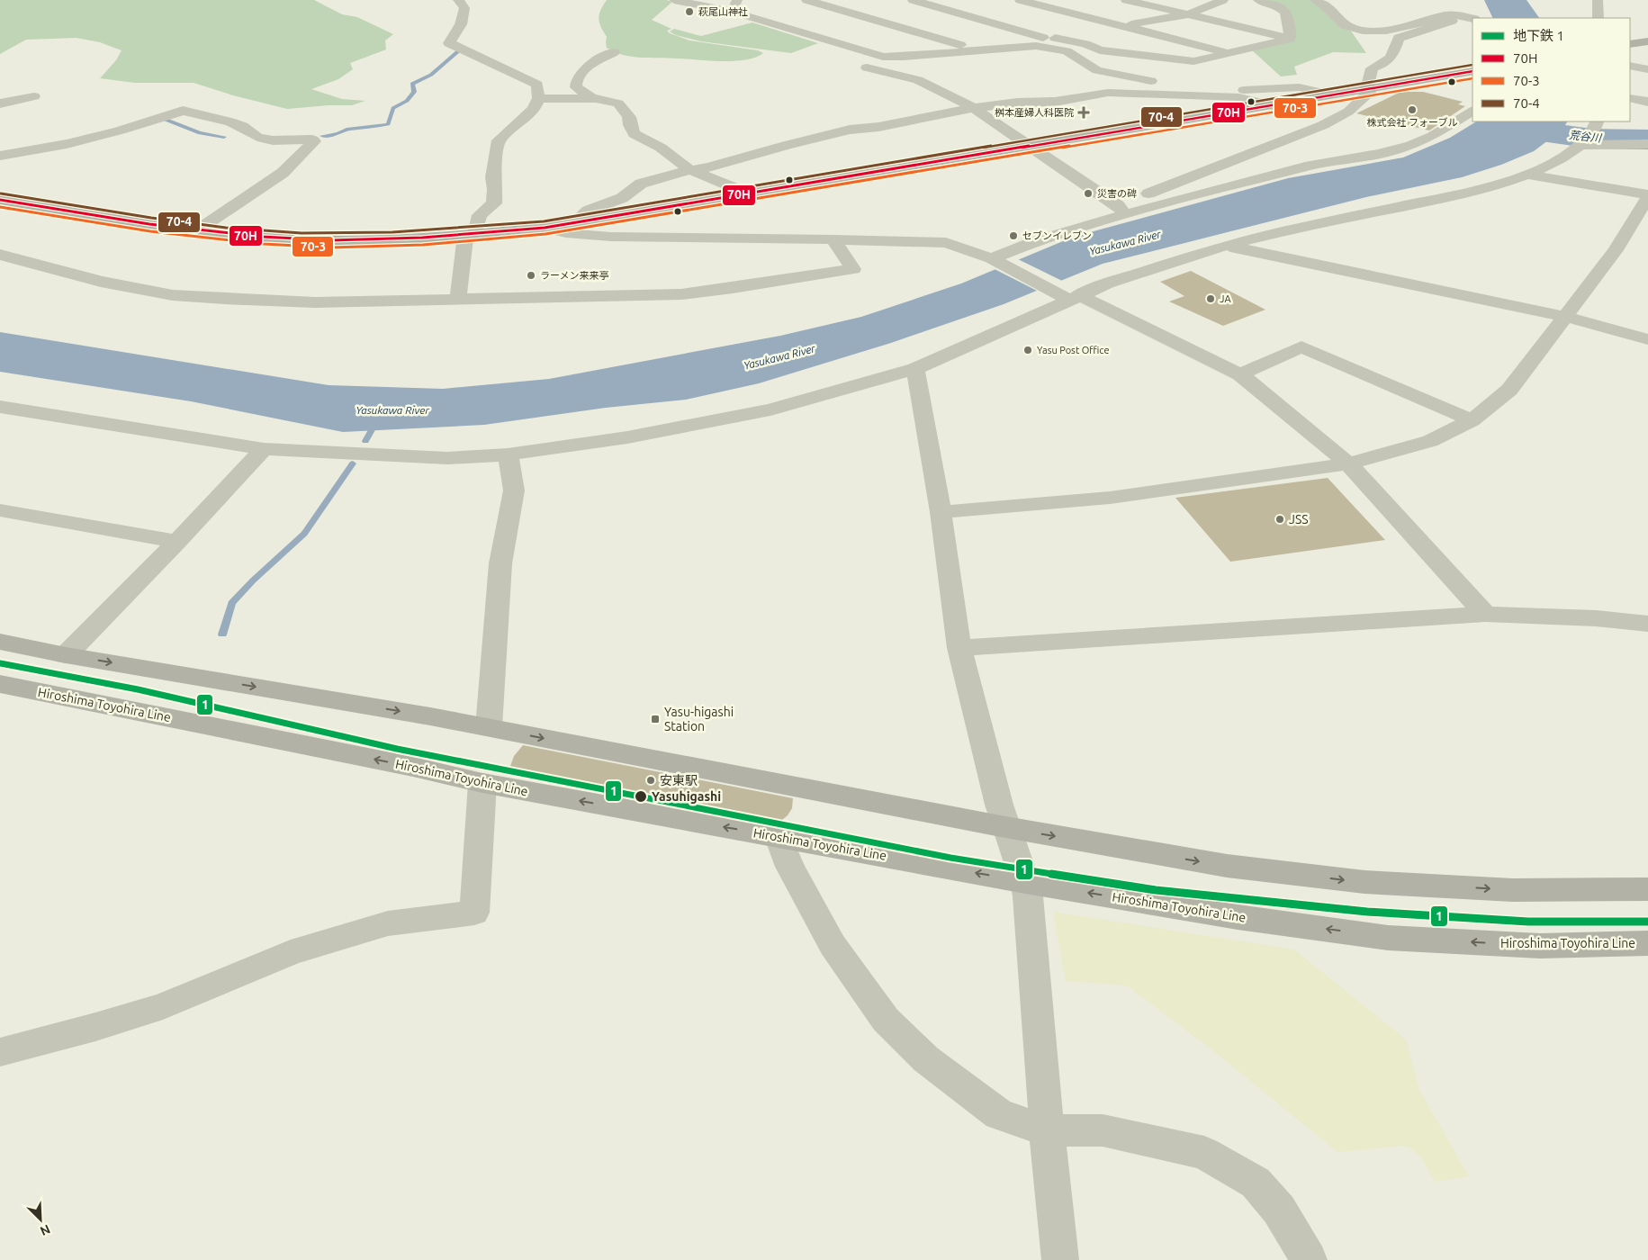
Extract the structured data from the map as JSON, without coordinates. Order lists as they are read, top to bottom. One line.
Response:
{"streets":{"main road":["Hiroshima Toyohira Line"]},"water":["荒谷川","Yasukawa River"],"places":{"other":["萩尾山神社","株式会社 フォーブル","災害の碑","セブンイレブン","ラーメン来来亭","JA","Yasu Post Office","JSS","安東駅","Yasuhigashi"],"health":["桝本産婦人科医院"],"transit":["Yasu-higashi Station"]},"lines":["transit line 70-4","transit line 70H","transit line 70-3","metro line 1"],"legend":["地下鉄 1","70H","70-3","70-4"],"north":"bottom right"}
